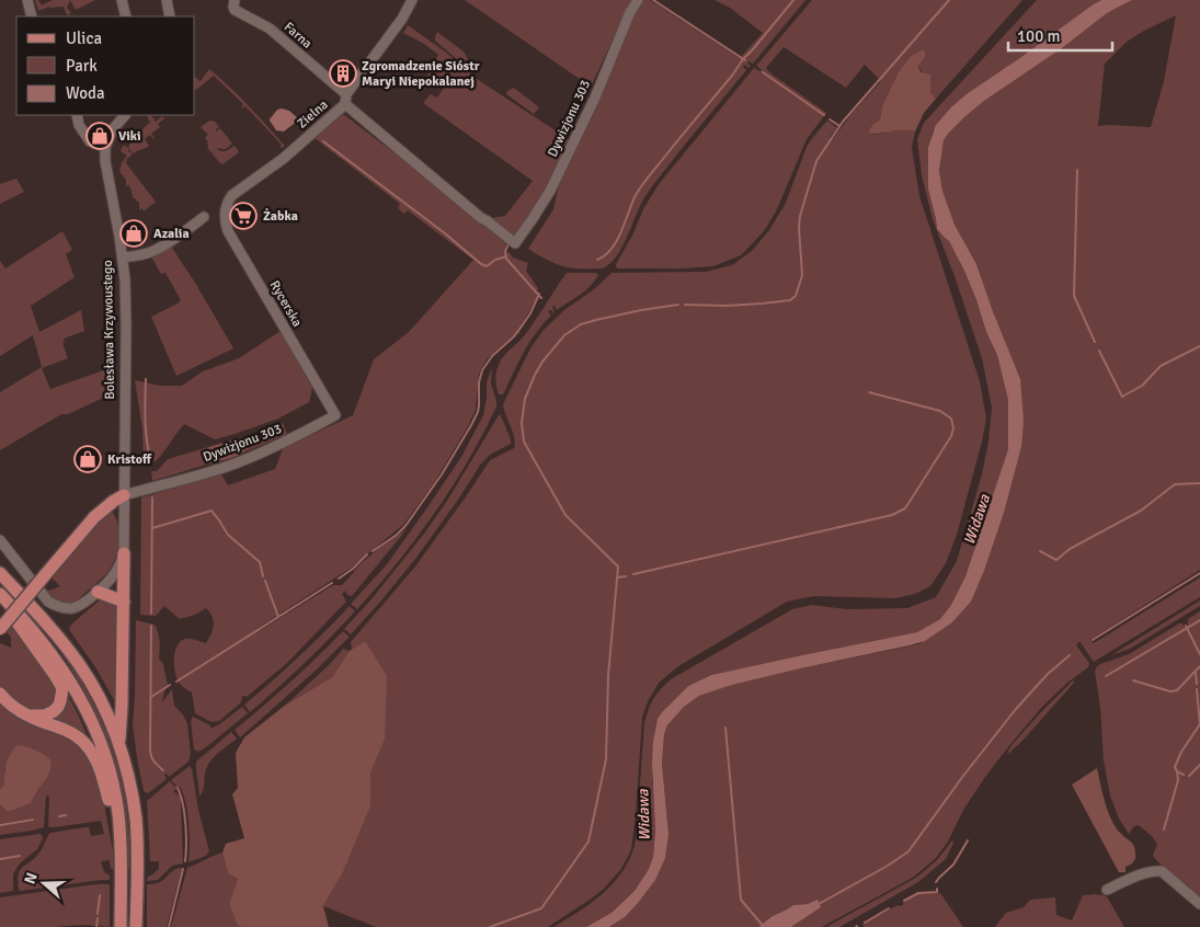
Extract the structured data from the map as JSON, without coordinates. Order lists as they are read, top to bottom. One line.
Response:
{"streets":{"street":["Farna","Zielna","Dywizjonu 303","Rycerska","Bolesława Krzywoustego"]},"crossings":[["Farna","Zielna"],["Farna","Dywizjonu 303"],["Zielna","Dywizjonu 303"],["Zielna","Rycerska"],["Dywizjonu 303","Rycerska"],["Dywizjonu 303","Bolesława Krzywoustego"]],"water":["Widawa"],"places":{"building":["Zgromadzenie Sióstr Maryi Niepokalanej"],"shop":["Viki","Azalia","Kristoff"],"supermarket":["Żabka"]},"legend":["Ulica","Park","Woda"],"scale_bar":"100 m","north":"left"}
